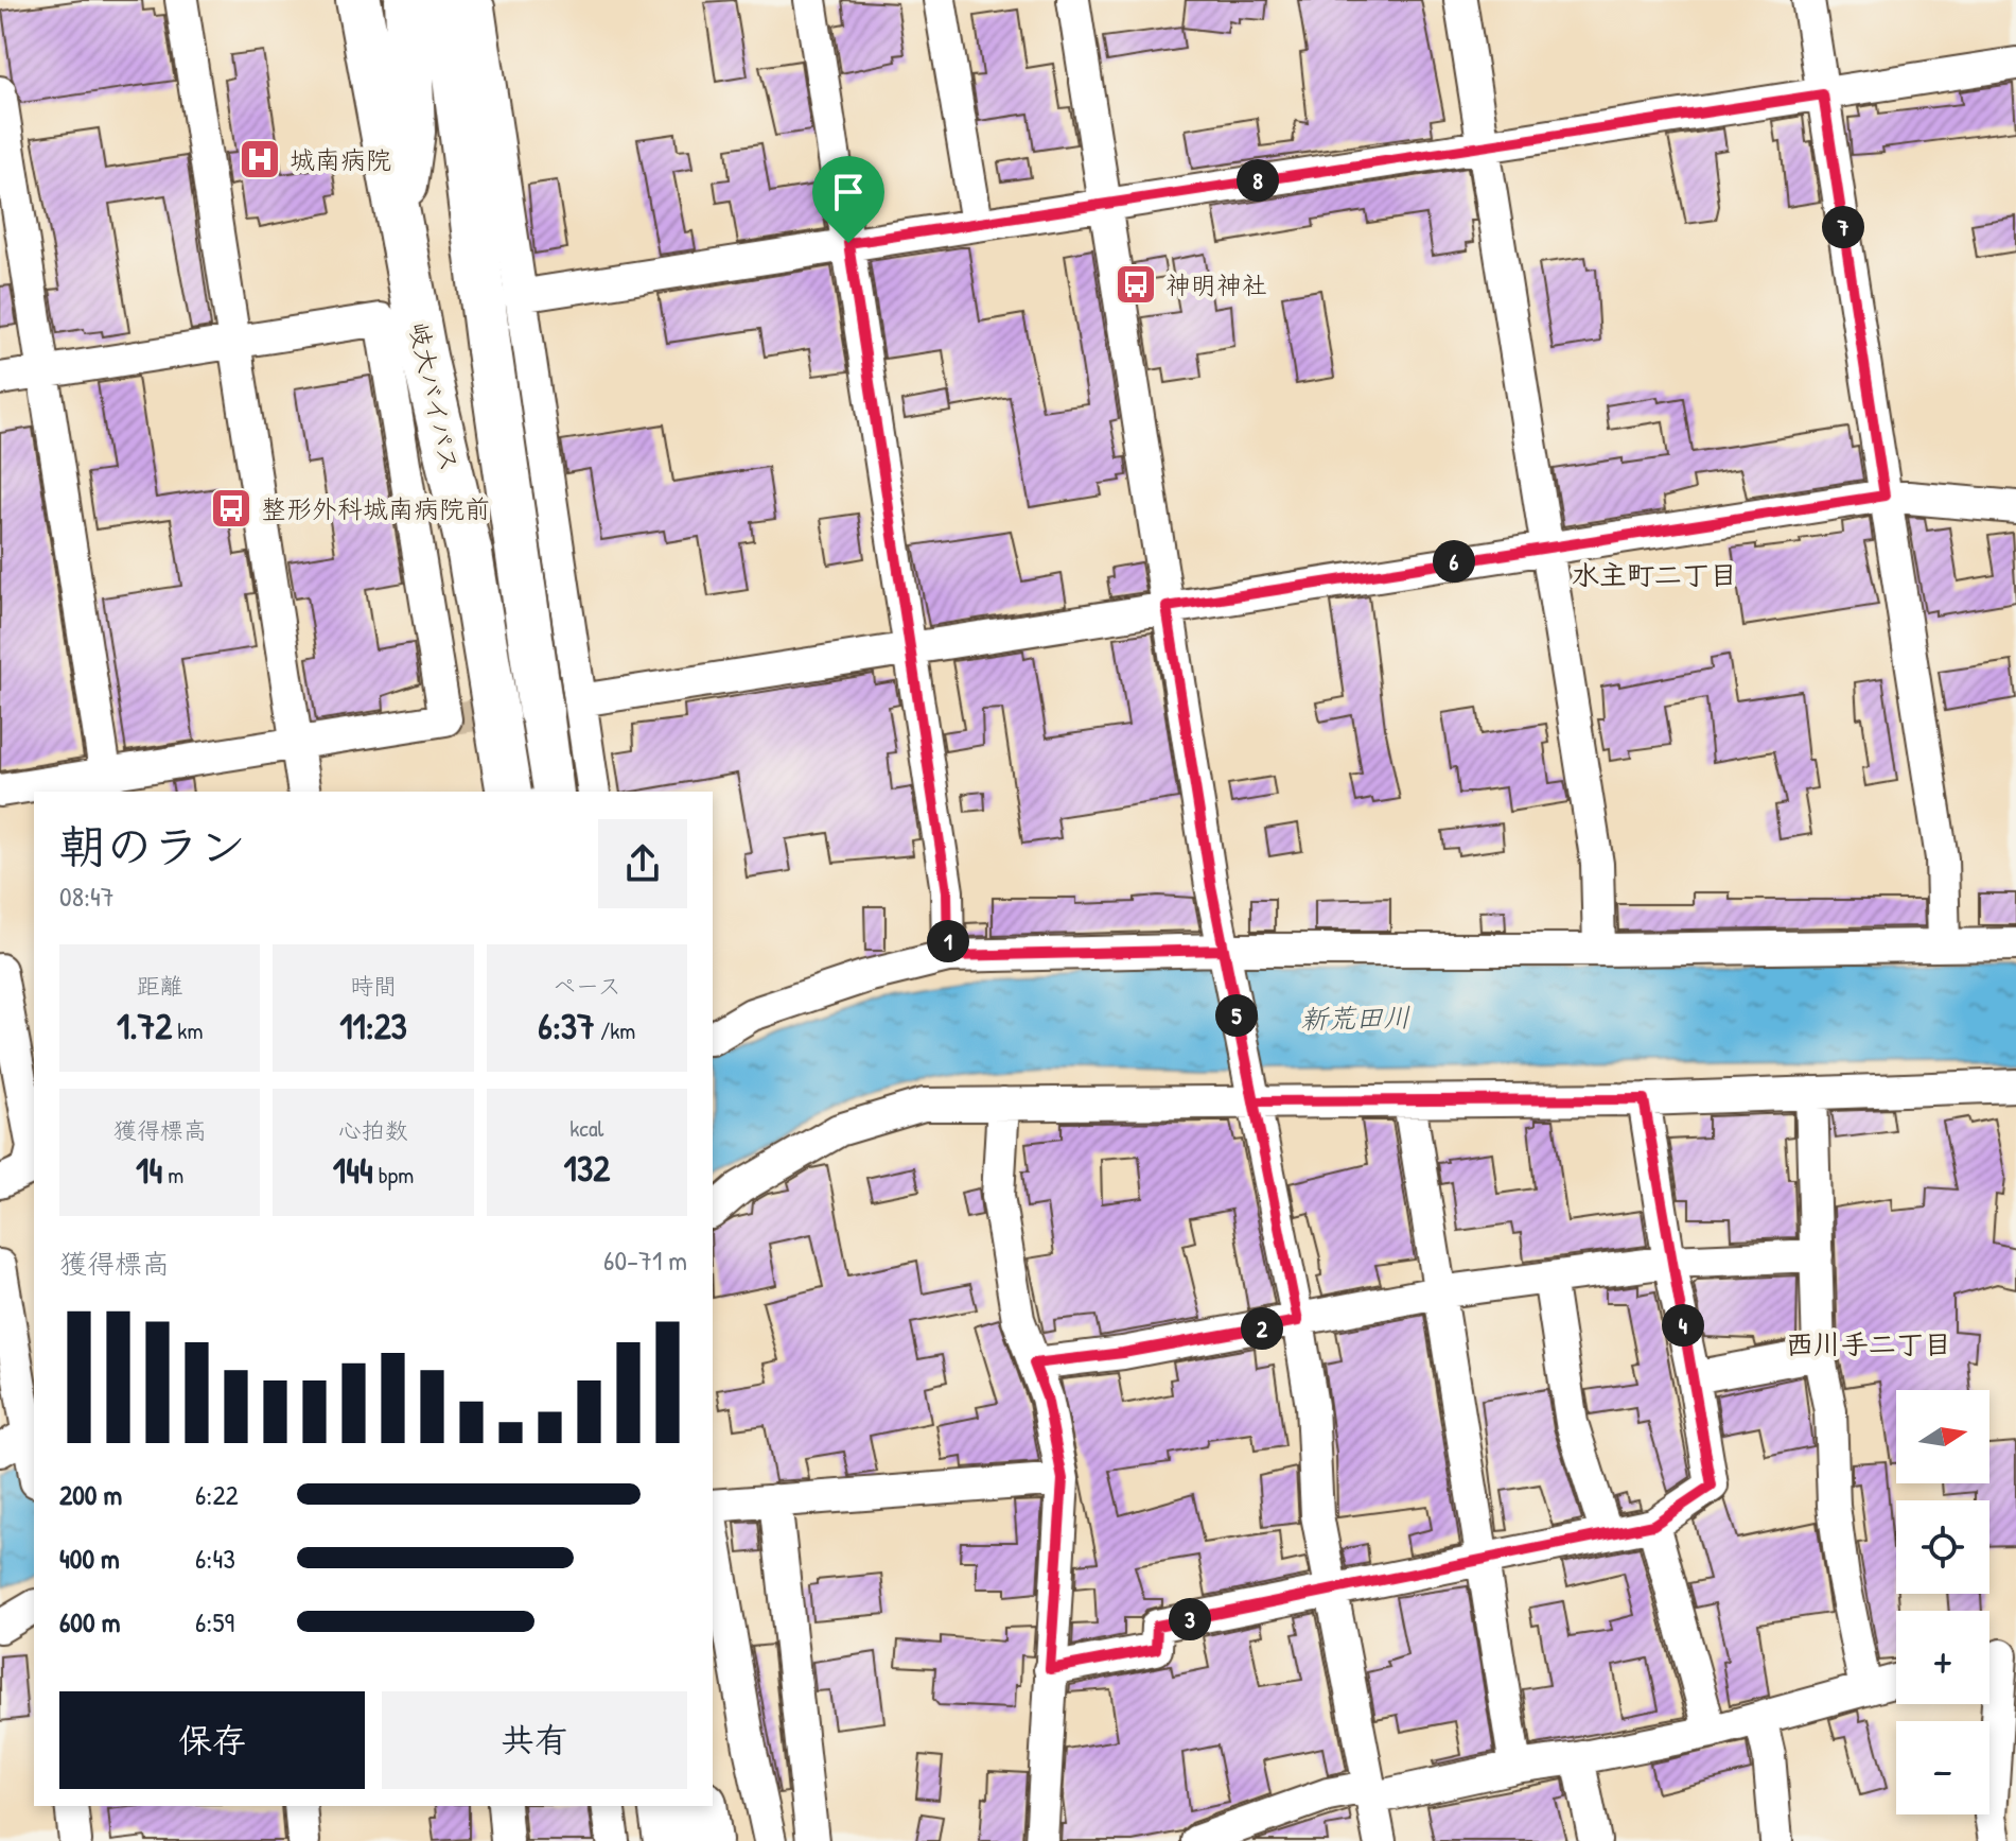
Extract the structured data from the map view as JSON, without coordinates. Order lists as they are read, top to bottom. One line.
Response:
{"streets":{"highway":["岐大バイパス"]},"districts":["水主町二丁目","西川手二丁目"],"water":["新荒田川"],"places":{"hospital":["城南病院"],"bus stop":["神明神社","整形外科城南病院前"]},"north":"right","page":{"pins":["8","7","6","1","5","4","2","3"],"heading":["朝のラン","08:47"],"stats":[["距離","1.72 km"],["時間","11:23"],["ペース","6:37 /km"],["獲得標高","14 m"],["心拍数","144 bpm"],["kcal","132"]],"chart":["獲得標高","60–71 m"],"map_buttons":["+","−"],"list":[{"name":"200 m","note":"6:22"},{"name":"400 m","note":"6:43"},{"name":"600 m","note":"6:59"}],"buttons":["保存","共有"]}}
